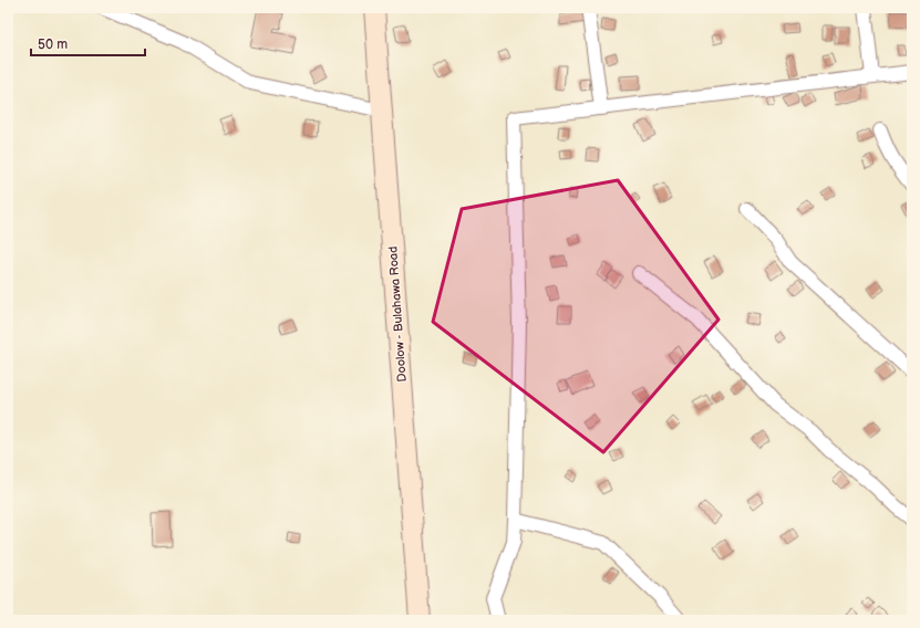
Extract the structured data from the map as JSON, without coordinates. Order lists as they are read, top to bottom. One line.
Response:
{"streets":{"main road":["Doolow - Bulahawa Road"]},"scale_bar":"50 m"}
